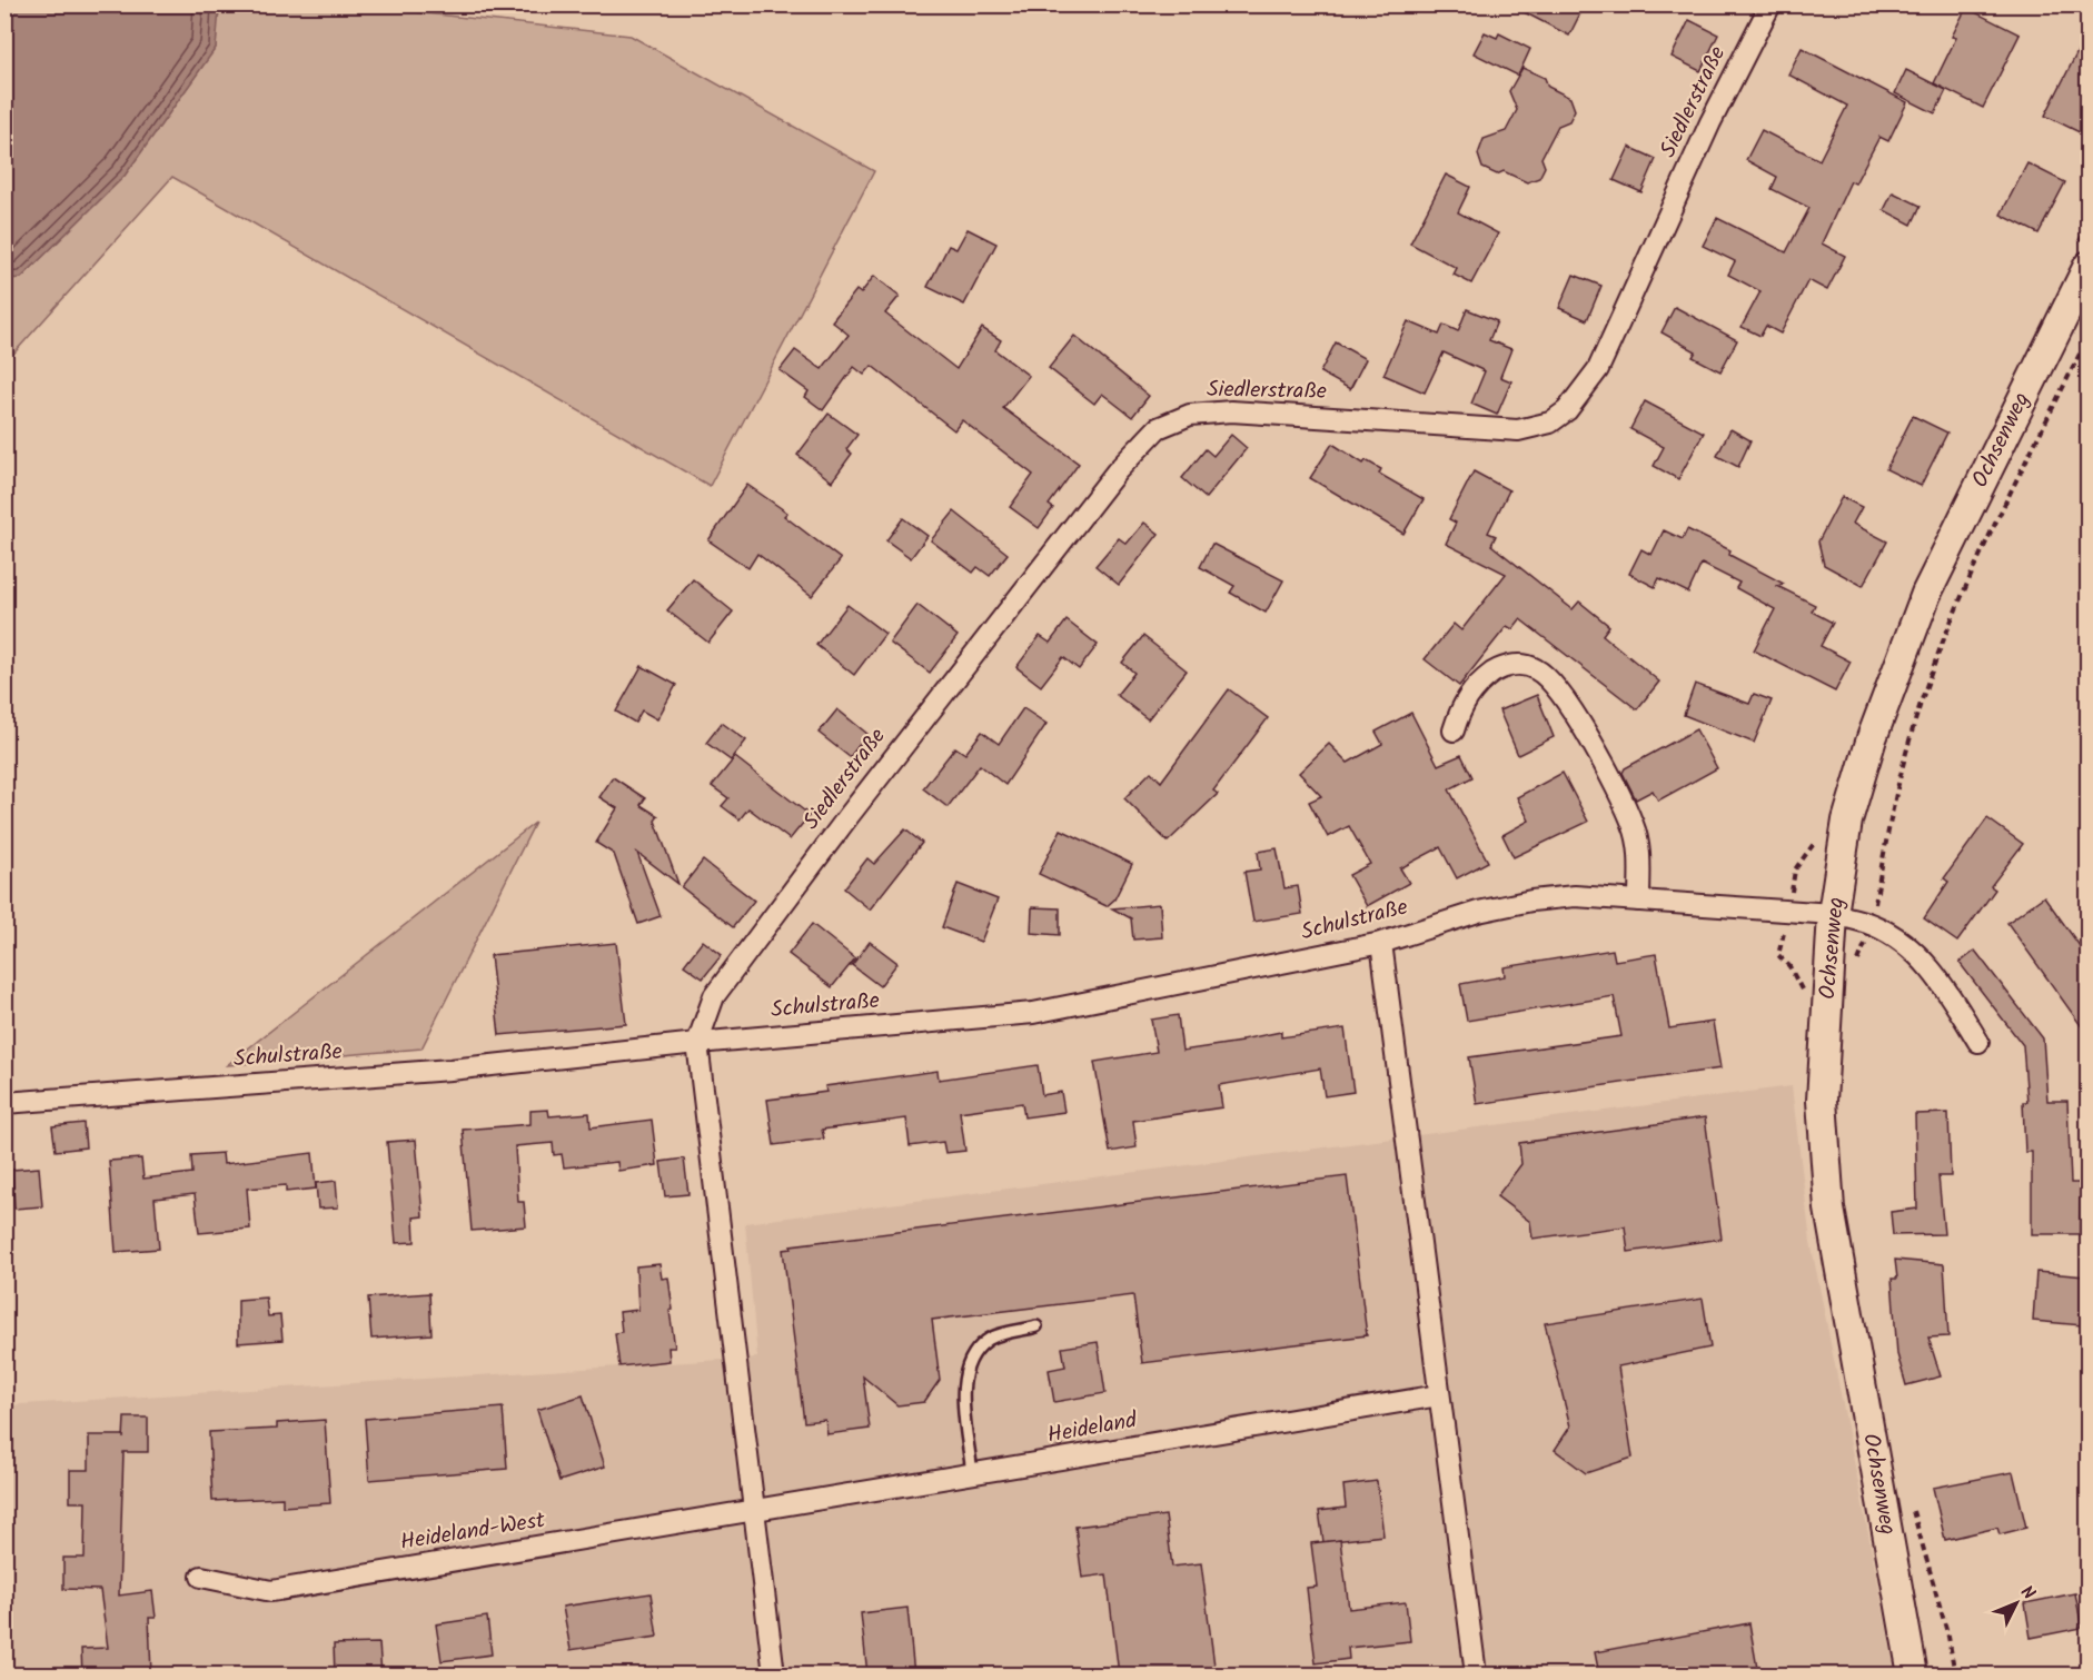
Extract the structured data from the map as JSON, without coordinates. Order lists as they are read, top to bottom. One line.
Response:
{"streets":{"main road":["Ochsenweg"],"street":["Siedlerstraße","Schulstraße","Heideland","Heideland-West"]},"crossings":[["Siedlerstraße","Schulstraße"],["Ochsenweg","Schulstraße"],["Heideland","Heideland-West"]],"north":"top right"}
